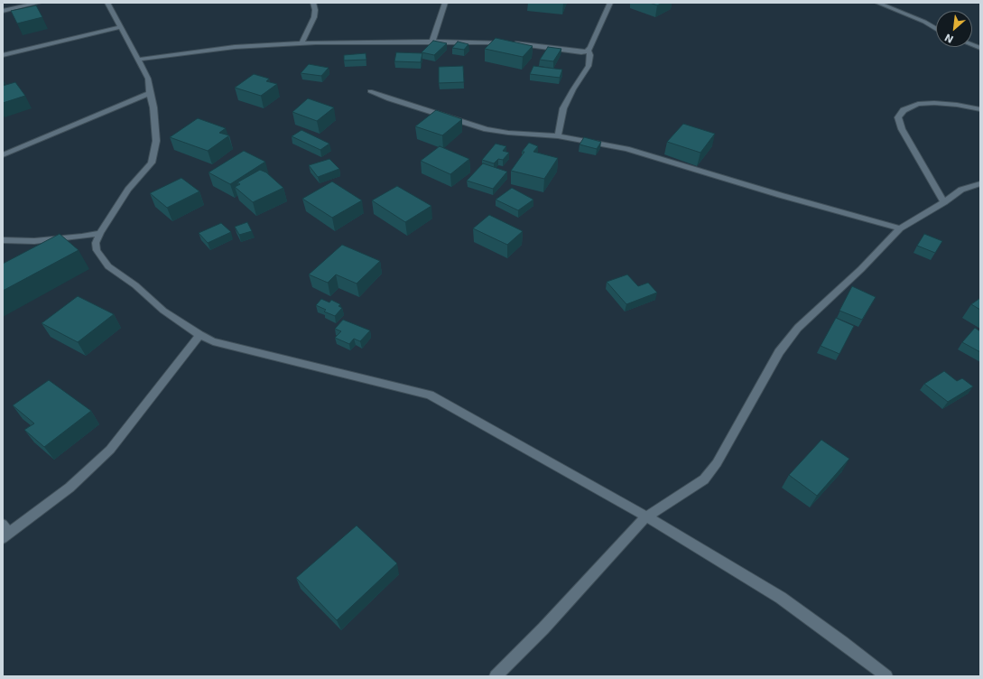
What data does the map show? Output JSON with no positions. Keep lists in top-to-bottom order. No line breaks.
{"north":"bottom left"}
